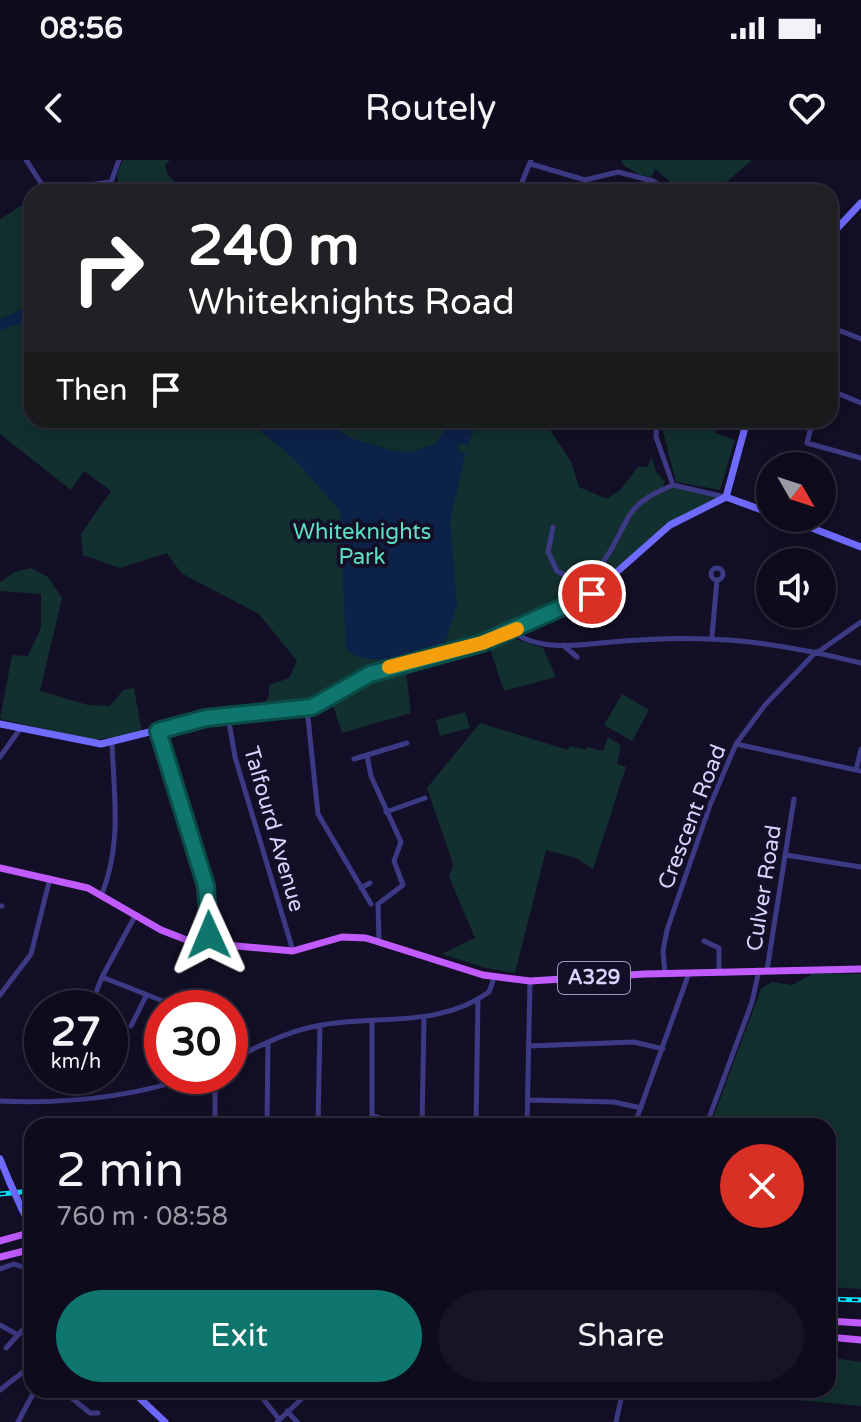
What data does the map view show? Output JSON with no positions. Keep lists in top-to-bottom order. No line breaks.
{"streets":{"main road":["A329"],"street":["Crescent Road","Talfourd Avenue","Culver Road"]},"crossings":[["Crescent Road","A329"],["Talfourd Avenue","A329"],["Culver Road","A329"]],"parks":["Whiteknights Park"],"north":"bottom right","page":{"status":"08:56","header":"Routely","turn":["240 m","Whiteknights Road"],"then":"Then","speed":"27 km/h","limit":"30","heading":["2 min","760 m · 08:58"],"buttons":["Exit","Share"]}}
